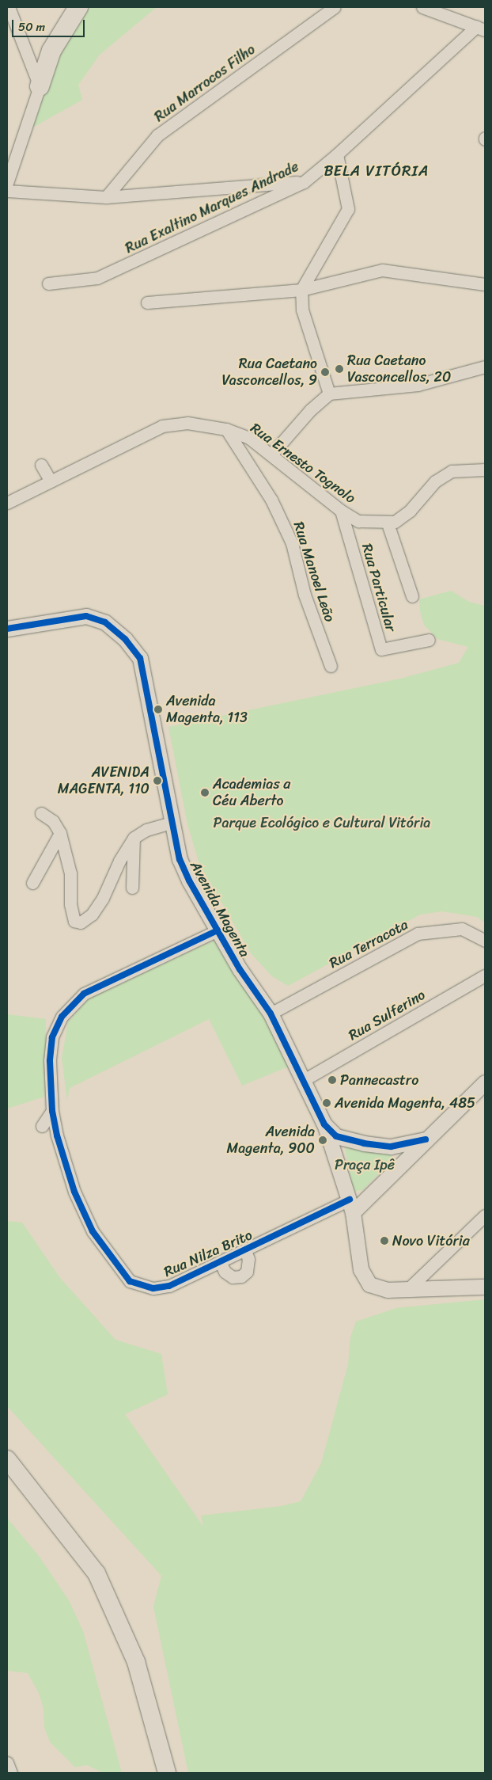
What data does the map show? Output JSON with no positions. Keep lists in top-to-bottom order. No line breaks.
{"streets":{"street":["Rua Marrocos Filho","Rua Exaltino Marques Andrade","Rua Ernesto Tognolo","Rua Manoel Leão","Rua Particular","Avenida Magenta","Rua Terracota","Rua Sulferino","Rua Nilza Brito"]},"crossings":[["Rua Ernesto Tognolo","Rua Manoel Leão"],["Rua Ernesto Tognolo","Rua Particular"],["Avenida Magenta","Rua Terracota"],["Avenida Magenta","Rua Sulferino"],["Avenida Magenta","Rua Nilza Brito"]],"districts":["BELA VITÓRIA"],"parks":["Parque Ecológico e Cultural Vitória","Praça Ipê"],"places":["Rua Caetano Vasconcellos, 20","Rua Caetano Vasconcellos, 9","Avenida Magenta, 113","AVENIDA MAGENTA, 110","Academias a Céu Aberto","Pannecastro","Avenida Magenta, 485","Avenida Magenta, 900","Novo Vitória"],"scale_bar":"50 m"}
